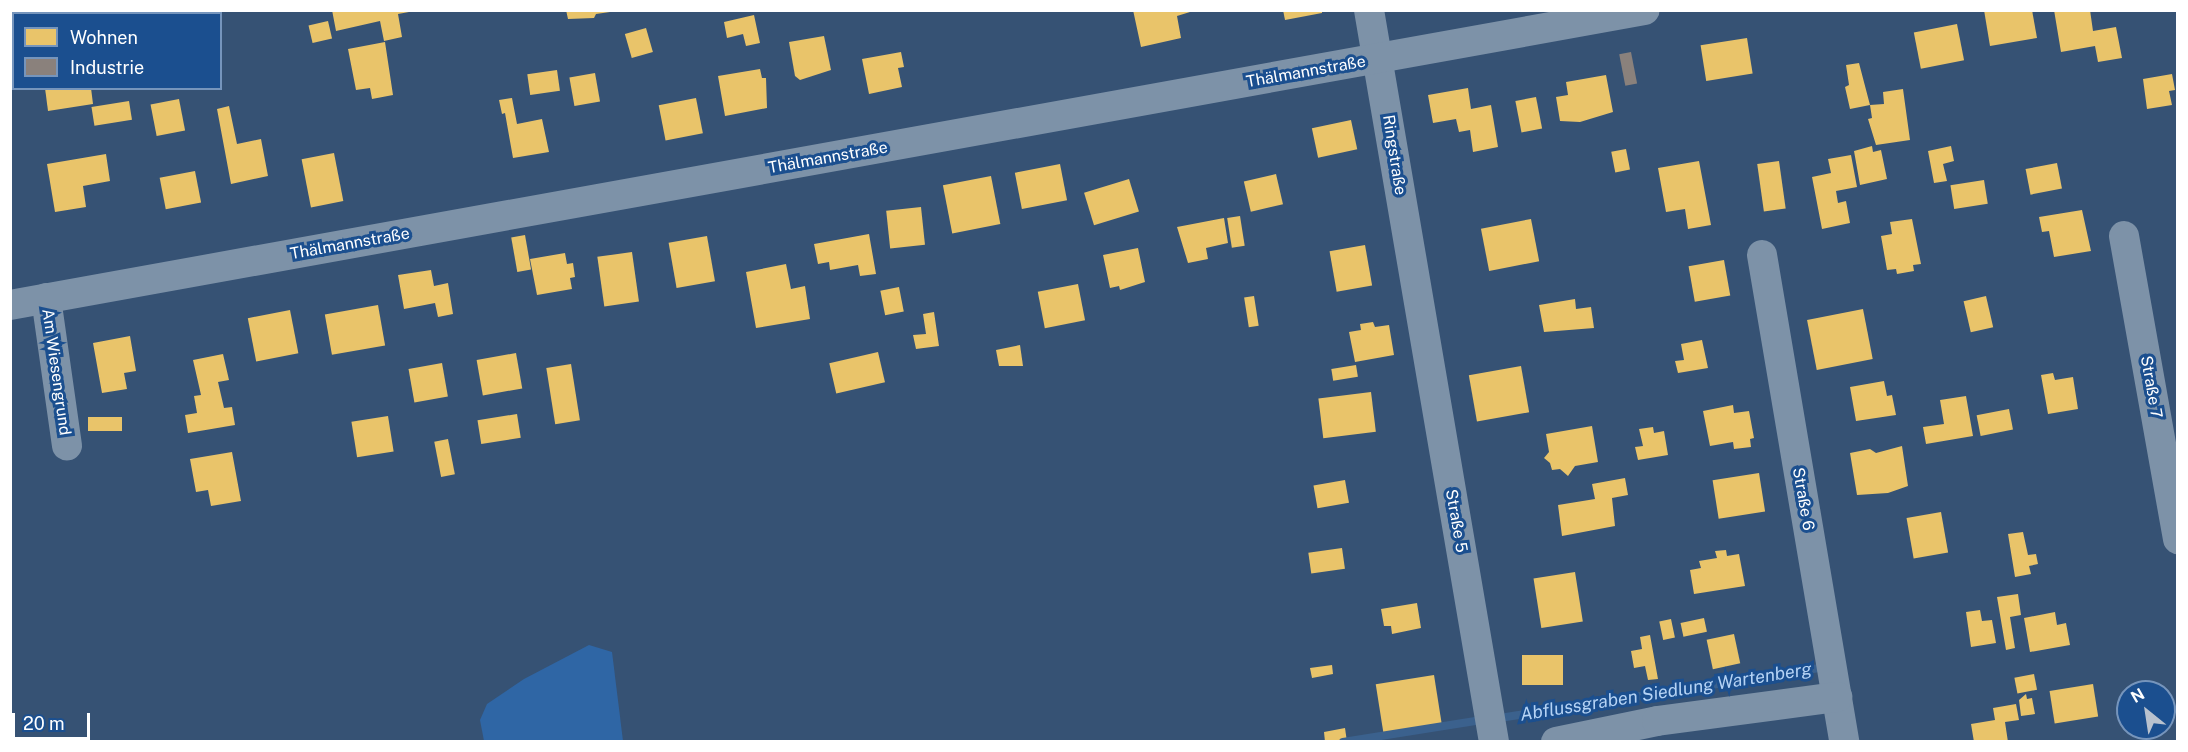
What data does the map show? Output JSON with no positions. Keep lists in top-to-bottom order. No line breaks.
{"streets":{"street":["Thälmannstraße","Ringstraße","Am Wiesengrund","Straße 7","Straße 6","Straße 5"]},"crossings":[["Thälmannstraße","Ringstraße"],["Thälmannstraße","Am Wiesengrund"],["Ringstraße","Straße 5"]],"water":["Abflussgraben Siedlung Wartenberg"],"legend":["Wohnen","Industrie"],"scale_bar":"20 m","north":"top left"}
